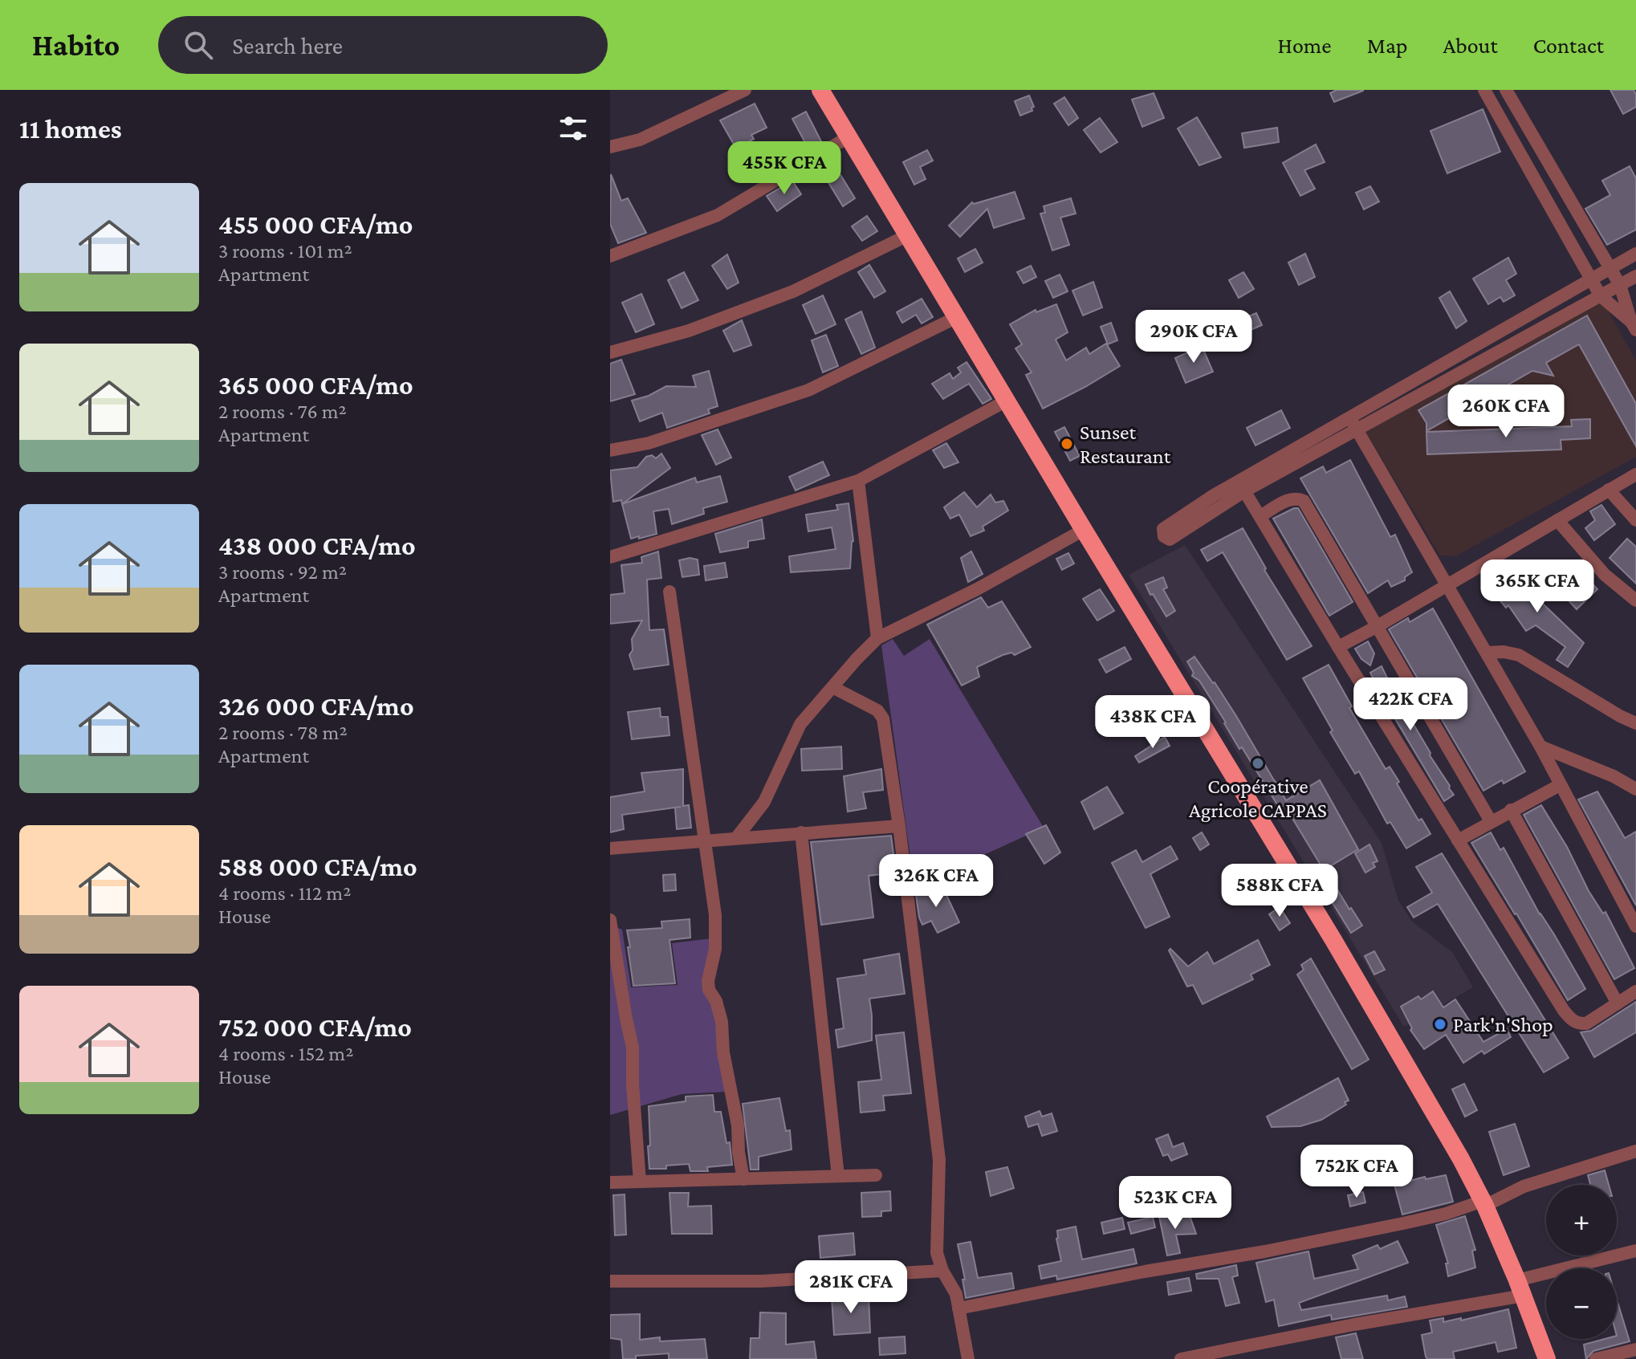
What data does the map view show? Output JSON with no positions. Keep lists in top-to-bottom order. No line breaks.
{"places":["Sunset Restaurant","Coopérative Agricole CAPPAS","Park'n'Shop"],"page":{"header":"Habito","search":"Search here","nav":["Home","Map","About","Contact"],"heading":"11 homes","price":["455K CFA","290K CFA","260K CFA","365K CFA","422K CFA","438K CFA","326K CFA","588K CFA","752K CFA","523K CFA","281K CFA"],"list":[{"name":"455 000 CFA/mo","note":"3 rooms · 101 m² · Apartment"},{"name":"365 000 CFA/mo","note":"2 rooms · 76 m² · Apartment"},{"name":"438 000 CFA/mo","note":"3 rooms · 92 m² · Apartment"},{"name":"326 000 CFA/mo","note":"2 rooms · 78 m² · Apartment"},{"name":"588 000 CFA/mo","note":"4 rooms · 112 m² · House"},{"name":"752 000 CFA/mo","note":"4 rooms · 152 m² · House"}],"map_buttons":["+","−"]}}
